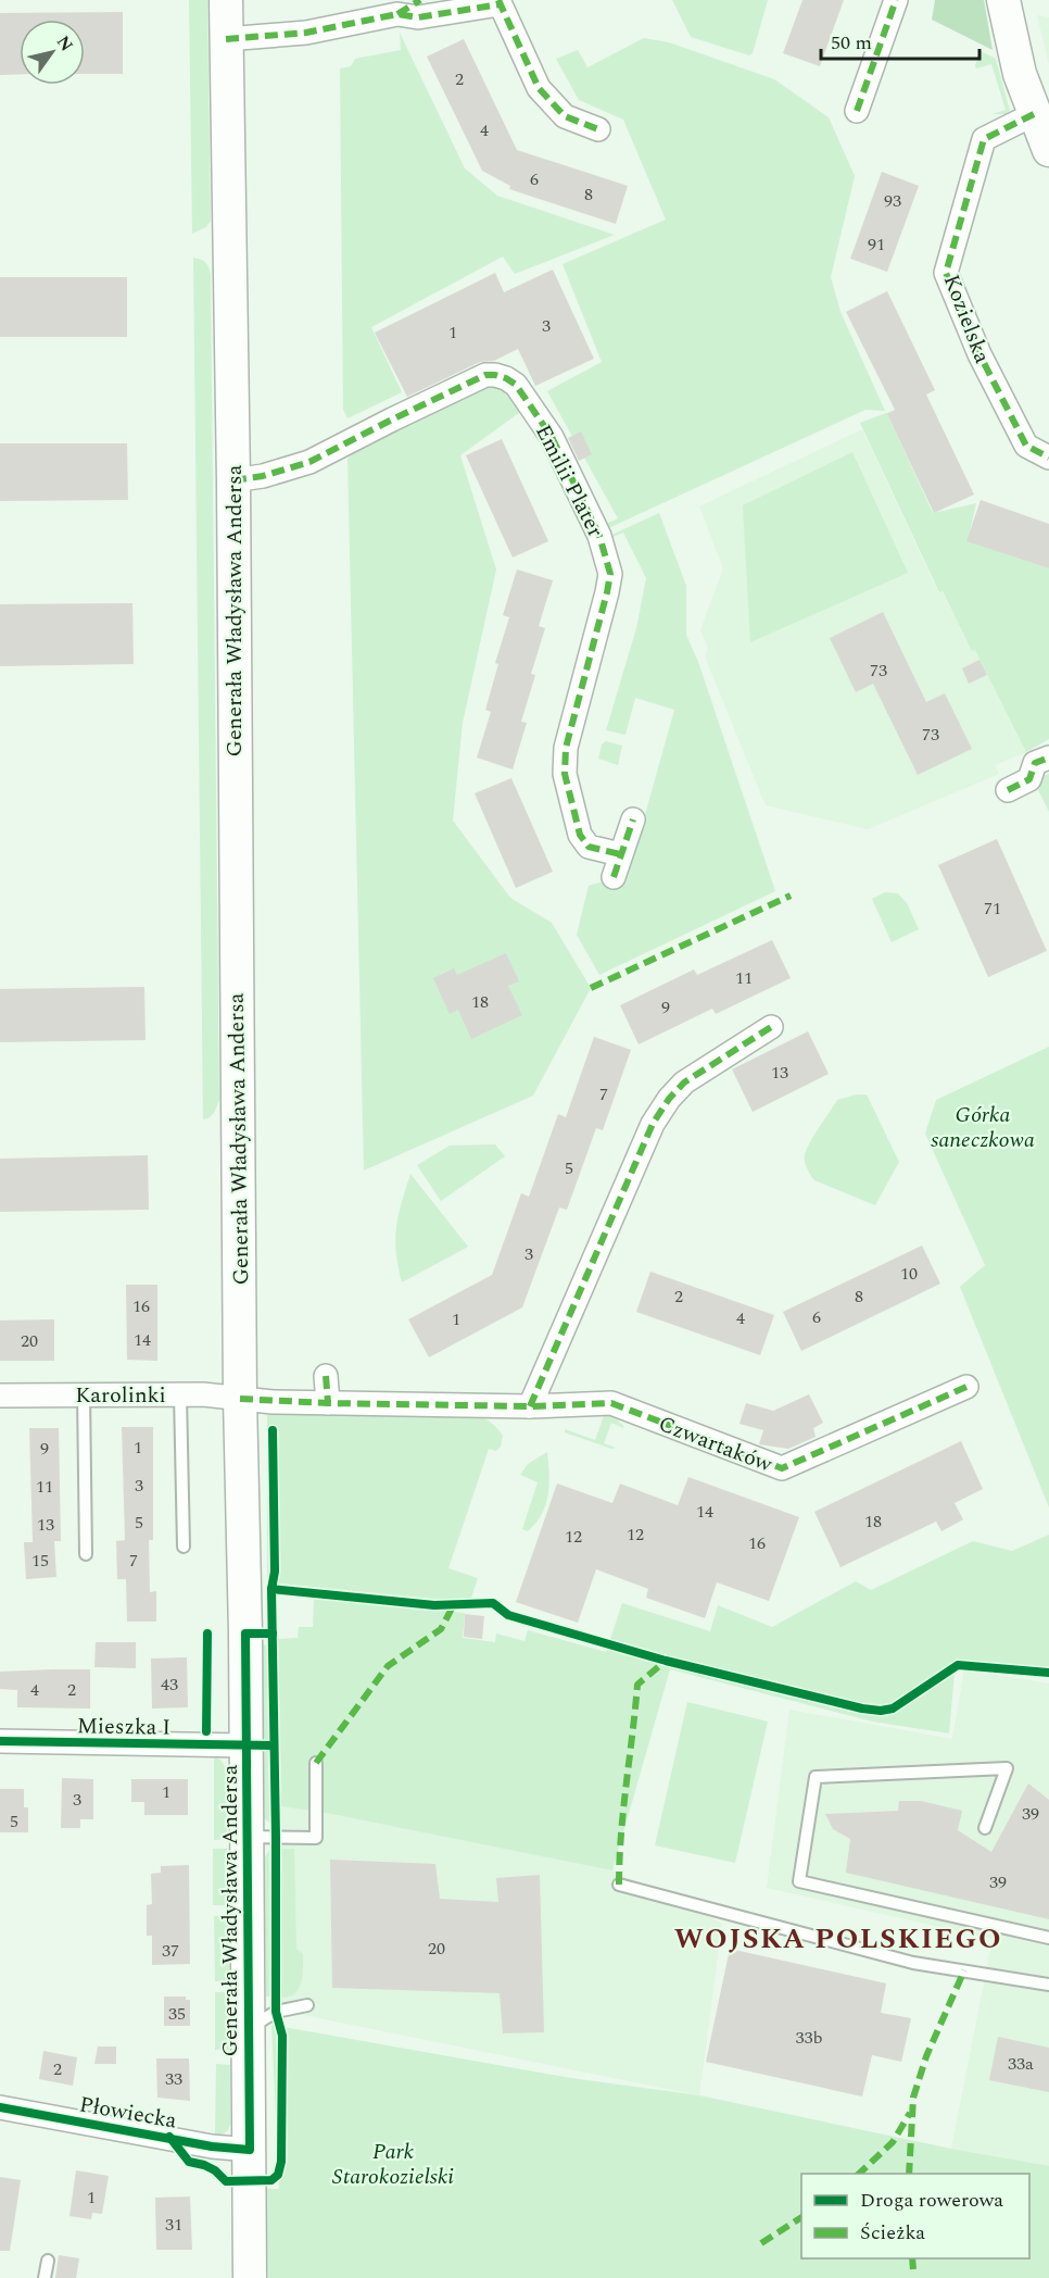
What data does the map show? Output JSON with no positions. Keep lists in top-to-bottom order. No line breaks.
{"streets":{"street":["Kozielska","Emilii Plater","Generała Władysława Andersa","Karolinki","Czwartaków","Mieszka I","Płowiecka"]},"crossings":[["Emilii Plater","Generała Władysława Andersa"],["Generała Władysława Andersa","Karolinki"],["Generała Władysława Andersa","Czwartaków"],["Generała Władysława Andersa","Mieszka I"],["Generała Władysława Andersa","Płowiecka"],["Karolinki","Czwartaków"]],"districts":["WOJSKA POLSKIEGO"],"parks":["Górka saneczkowa","Park Starokozielski"],"house_numbers":["2","4","6","8","93","91","3","1","73","73","71","11","18","9","13","7","5","3","10","2","8","16","6","4","1","14","20","1","9","3","11","14","18","5","13","12","12","16","15","7","43","4","2","1","3","39","5","39","20","37","35","33b","33a","2","33","1","31"],"legend":["Droga rowerowa","Ścieżka"],"scale_bar":"50 m","north":"top right"}
